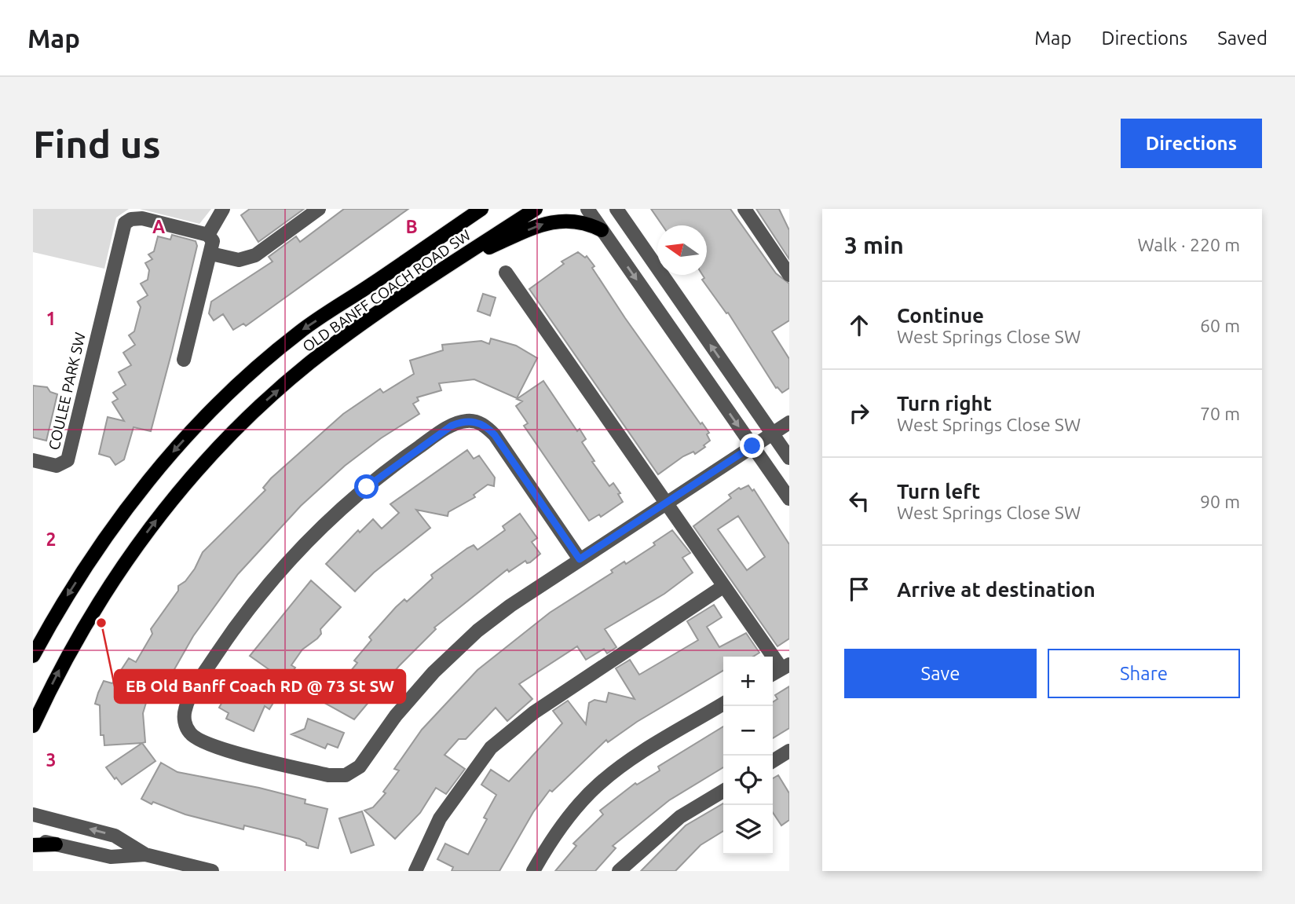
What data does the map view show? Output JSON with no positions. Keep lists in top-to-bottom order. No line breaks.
{"streets":{"main road":["OLD BANFF COACH ROAD SW"],"street":["COULEE PARK SW"]},"places":["EB Old Banff Coach RD @ 73 St SW"],"north":"left","page":{"header":"Map","nav":["Map","Directions","Saved"],"buttons":["Directions",["Save","Share"]],"title":"Find us","heading":["3 min","Walk · 220 m"],"list":[["Continue","West Springs Close SW","60 m"],["Turn right","West Springs Close SW","70 m"],["Turn left","West Springs Close SW","90 m"],"Arrive at destination"],"map_buttons":["+","−"]},"grid":{"columns":["A","B"],"rows":["1","2","3"]}}
